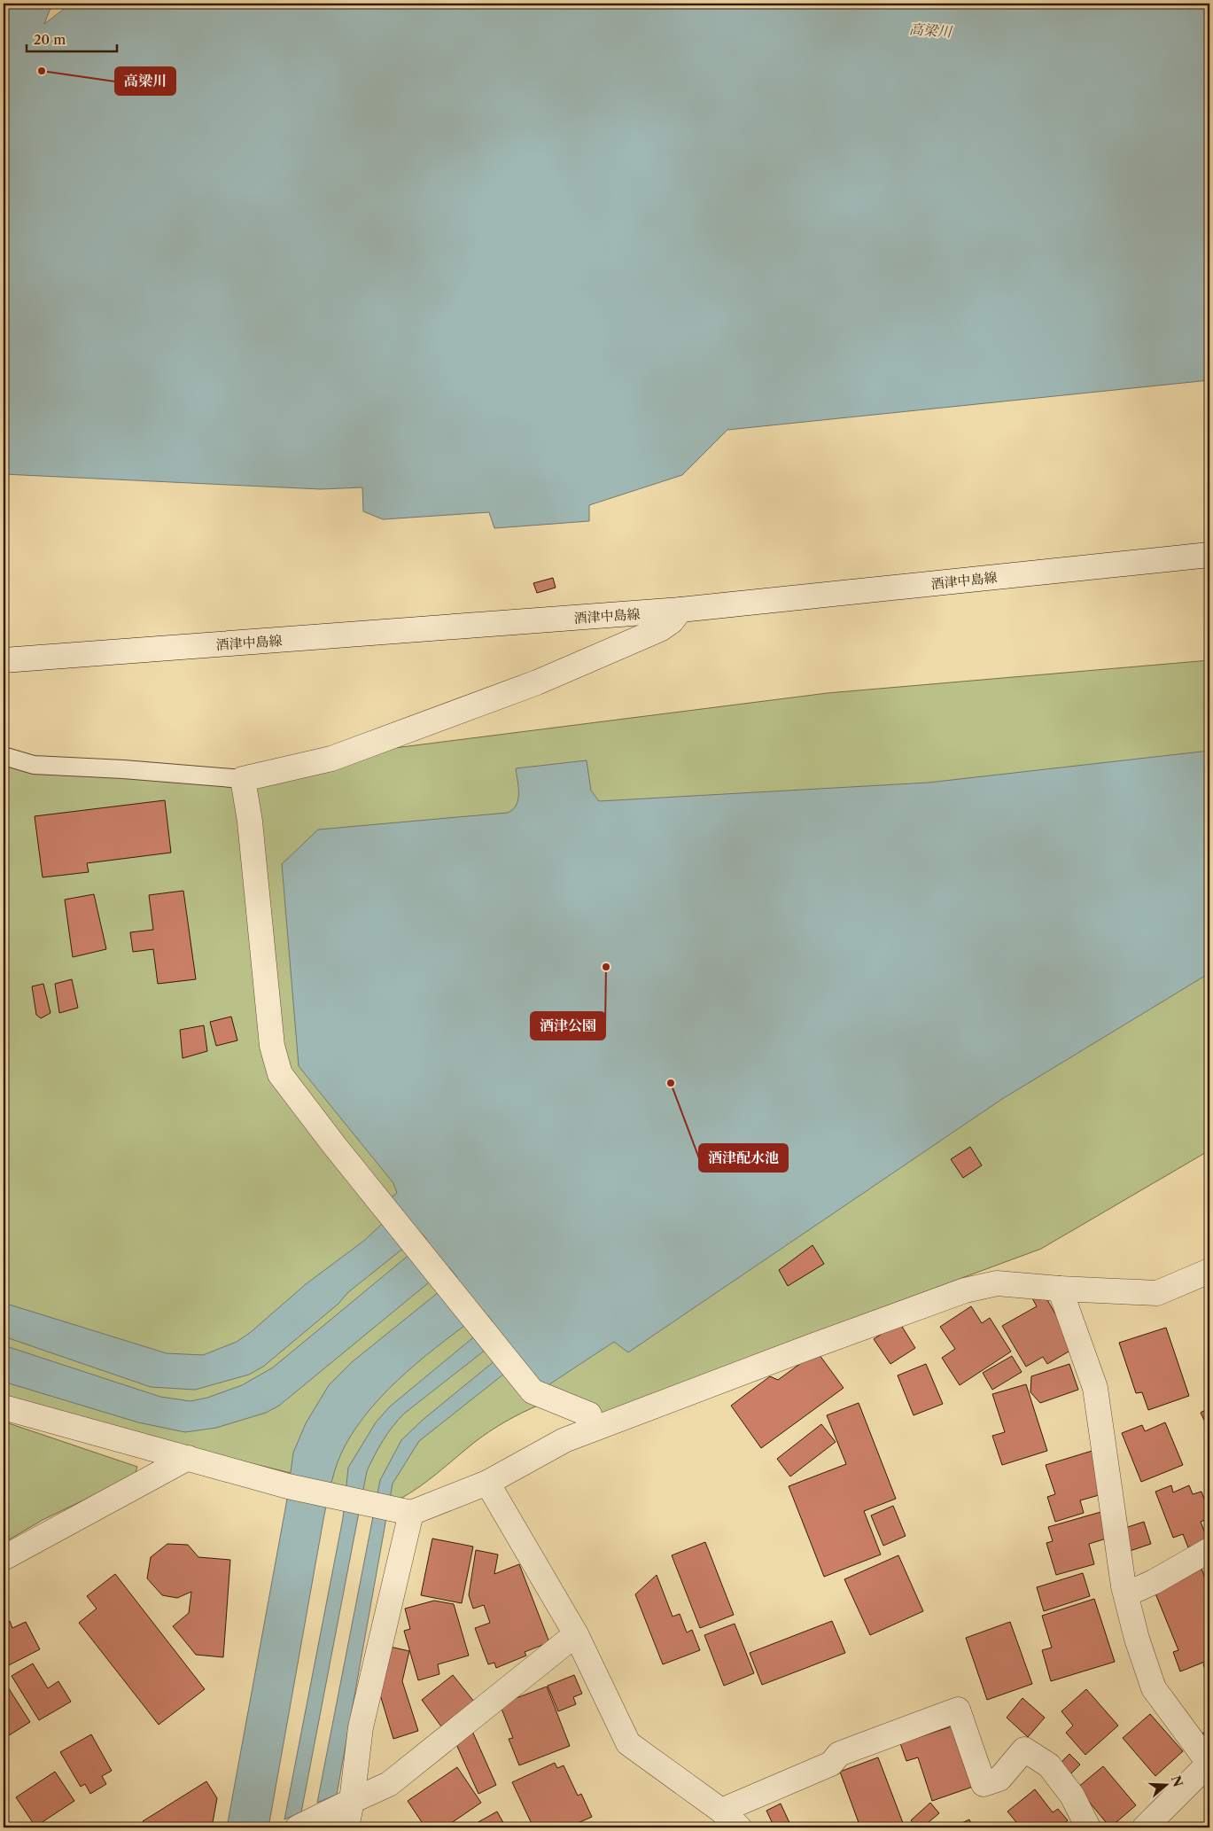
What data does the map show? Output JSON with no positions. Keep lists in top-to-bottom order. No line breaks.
{"streets":{"street":["酒津中島線"]},"water":["高梁川"],"places":["高梁川","酒津公園","酒津配水池"],"scale_bar":"20 m","north":"right"}
